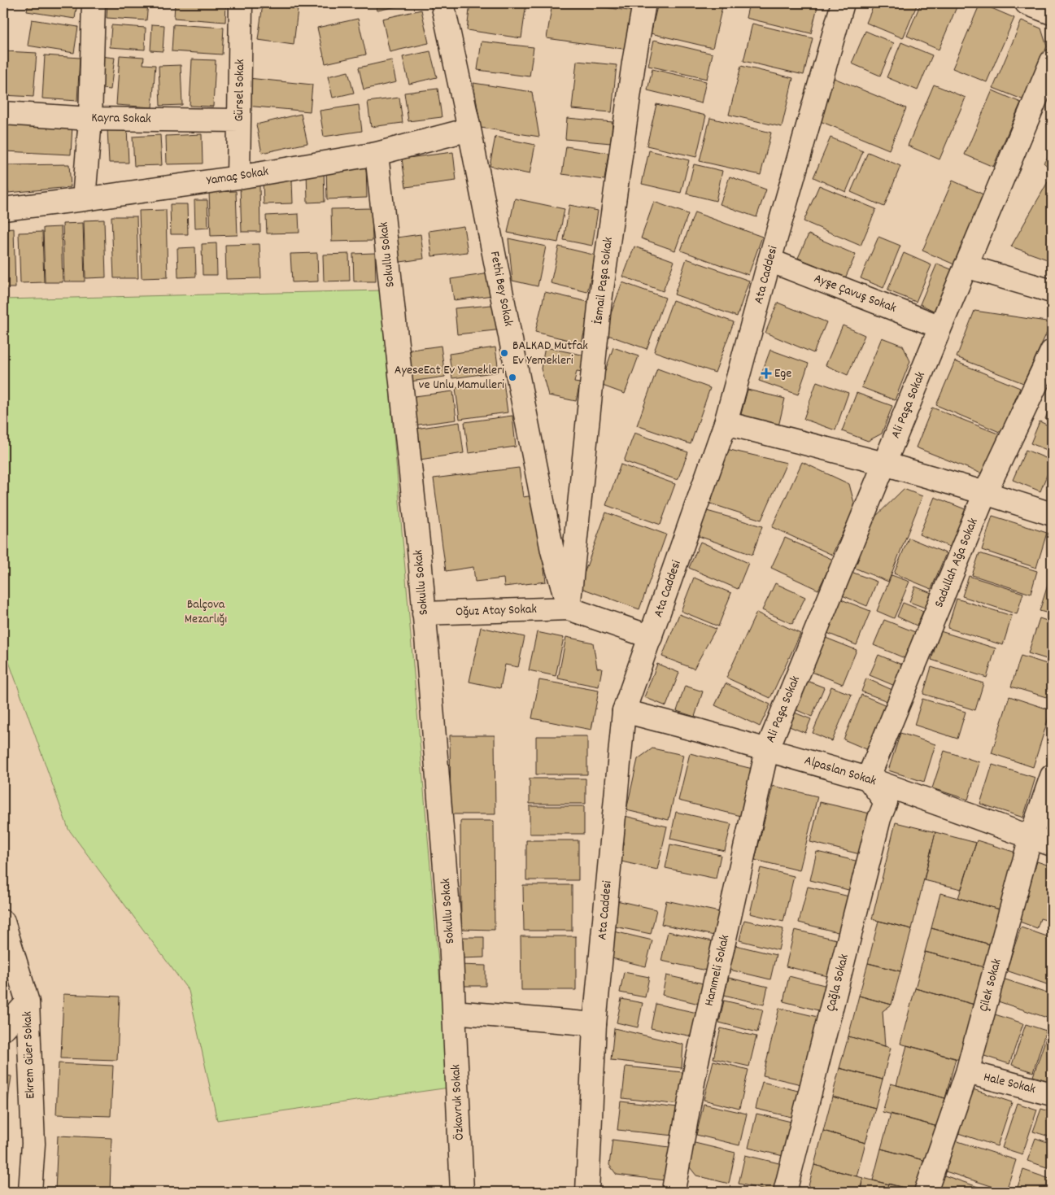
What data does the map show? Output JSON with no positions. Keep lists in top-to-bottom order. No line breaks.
{"streets":{"street":["Gürsel Sokak","Kayra Sokak","Yamaç Sokak","Sokullu Sokak","Ata Caddesi","İsmail Paşa Sokak","Fethi Bey Sokak","Ayşe Çavuş Sokak","Ali Paşa Sokak","Sadullah Ağa Sokak","Oğuz Atay Sokak","Alpaslan Sokak","Hanımeli Sokak","Çağla Sokak","Çilek Sokak","Ekrem Güer Sokak","Hale Sokak","Özkavruk Sokak"]},"crossings":[["Gürsel Sokak","Kayra Sokak"],["Gürsel Sokak","Yamaç Sokak"],["Yamaç Sokak","Sokullu Sokak"],["Yamaç Sokak","Fethi Bey Sokak"],["Sokullu Sokak","Oğuz Atay Sokak"],["Sokullu Sokak","Özkavruk Sokak"],["Ata Caddesi","Ayşe Çavuş Sokak"],["Ata Caddesi","Alpaslan Sokak"],["İsmail Paşa Sokak","Fethi Bey Sokak"],["İsmail Paşa Sokak","Oğuz Atay Sokak"],["Fethi Bey Sokak","Oğuz Atay Sokak"],["Ayşe Çavuş Sokak","Ali Paşa Sokak"],["Ali Paşa Sokak","Alpaslan Sokak"],["Ali Paşa Sokak","Hanımeli Sokak"],["Sadullah Ağa Sokak","Alpaslan Sokak"],["Sadullah Ağa Sokak","Çağla Sokak"],["Alpaslan Sokak","Hanımeli Sokak"],["Alpaslan Sokak","Çağla Sokak"],["Alpaslan Sokak","Çilek Sokak"],["Çilek Sokak","Hale Sokak"]],"parks":["Balçova Mezarlığı"],"places":{"other":["BALKAD Mutfak Ev Yemekleri","AyeseEat Ev Yemekleri ve Unlu Mamulleri"],"health":["Ege"]}}
